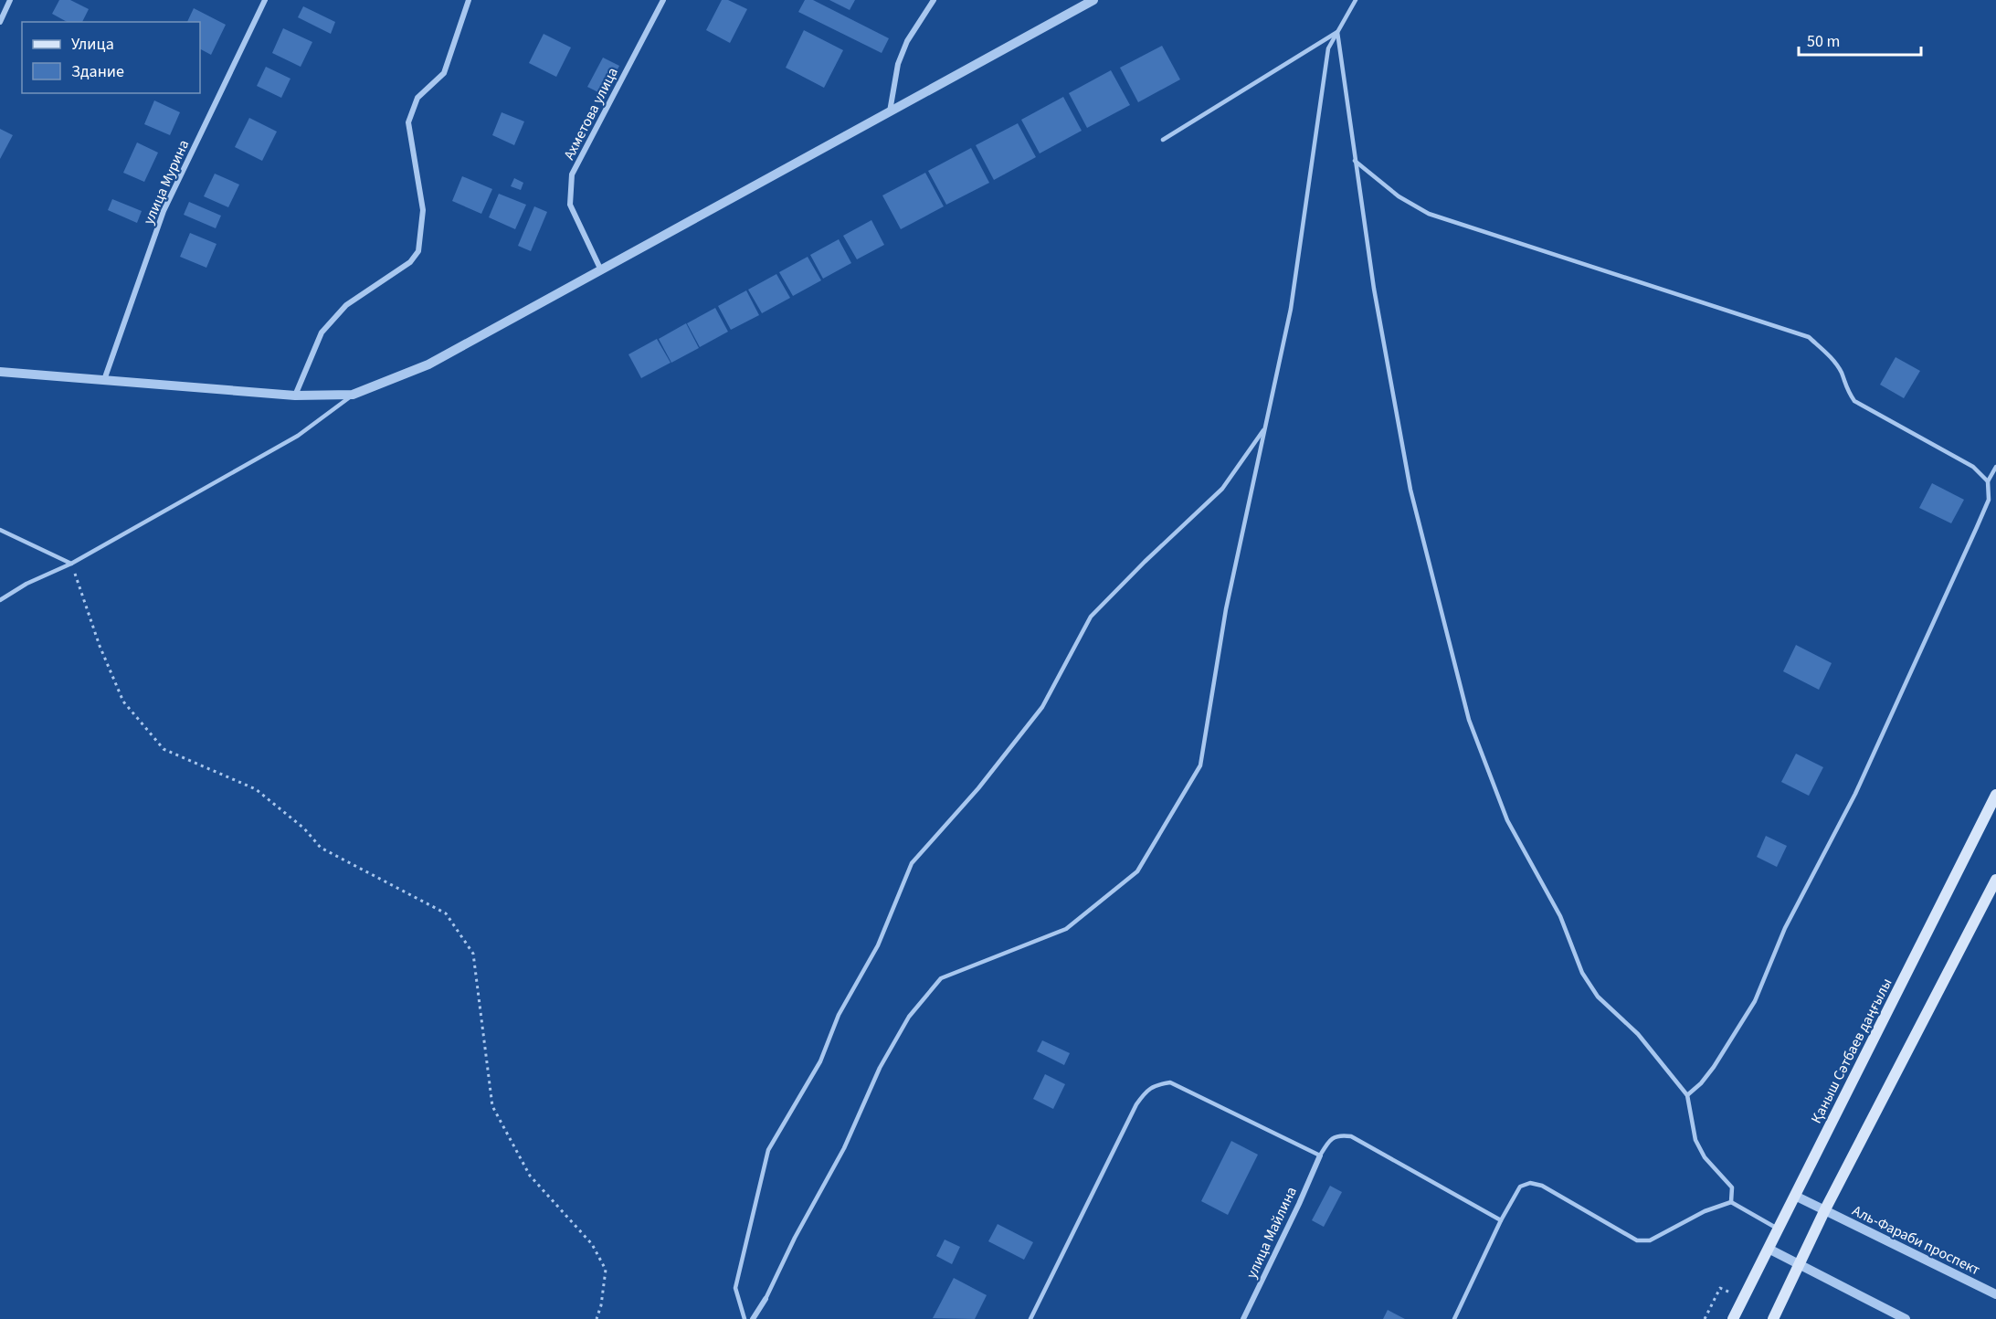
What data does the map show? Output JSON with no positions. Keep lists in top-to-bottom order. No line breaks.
{"streets":{"main road":["Қаныш Сәтбаев даңғылы"],"street":["Ахметова улица","улица Мурина","улица Майлина","Аль-Фараби проспект"]},"crossings":[["Қаныш Сәтбаев даңғылы","Аль-Фараби проспект"]],"legend":["Улица","Здание"],"scale_bar":"50 m"}
